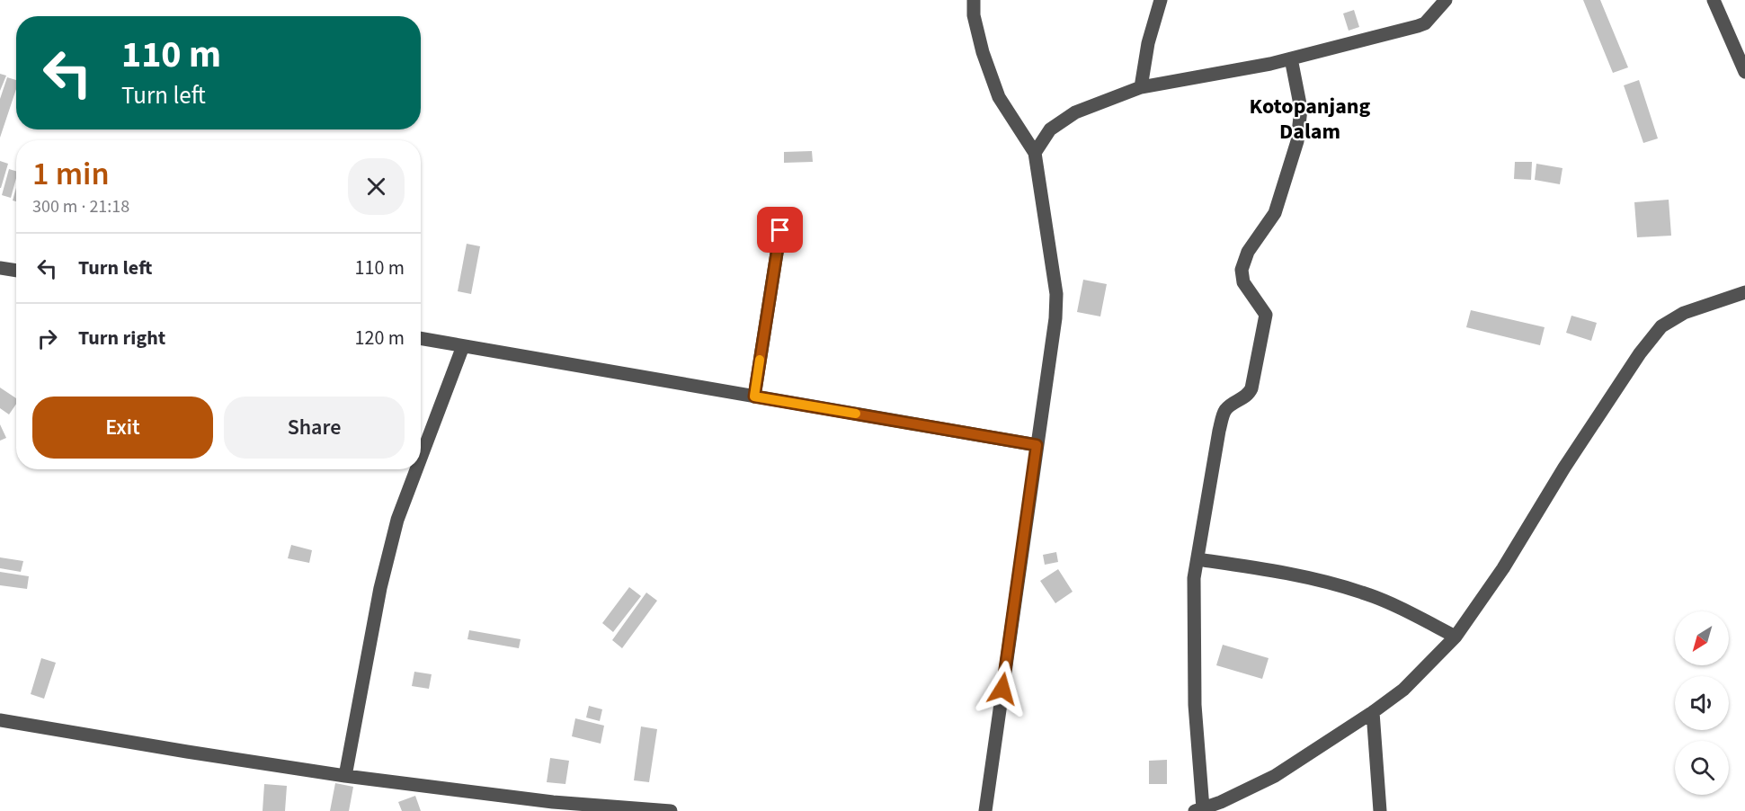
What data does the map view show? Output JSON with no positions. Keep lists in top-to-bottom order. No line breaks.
{"districts":["Kotopanjang Dalam"],"north":"bottom left","page":{"turn":["110 m","Turn left"],"heading":["1 min","300 m · 21:18"],"list":[{"name":"Turn left","value":"110 m"},{"name":"Turn right","value":"120 m"}],"buttons":["Exit","Share"]}}
